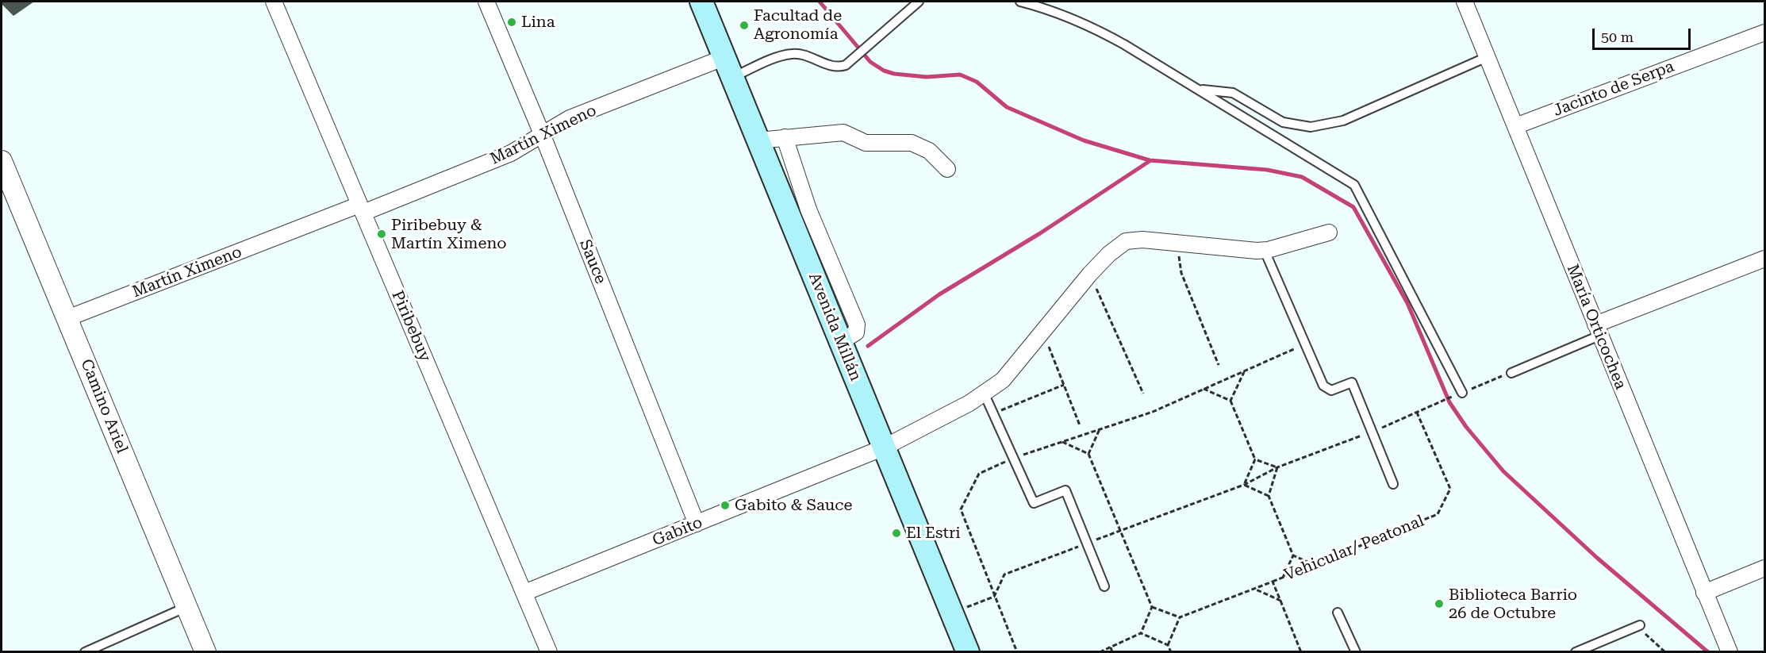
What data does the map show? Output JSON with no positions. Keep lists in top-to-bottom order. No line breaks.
{"streets":{"main road":["Avenida Millán"],"street":["Jacinto de Serpa","Martín Ximeno","Sauce","Piribebuy","María Orticochea","Camino Ariel","Gabito"],"path":["Vehicular/ Peatonal"]},"crossings":[["Jacinto de Serpa","María Orticochea"],["Martín Ximeno","Sauce"],["Martín Ximeno","Piribebuy"],["Martín Ximeno","Avenida Millán"],["Martín Ximeno","Camino Ariel"],["Sauce","Gabito"],["Piribebuy","Gabito"],["Avenida Millán","Gabito"]],"places":["Lina","Facultad de Agronomía","Piribebuy & Martín Ximeno","Gabito & Sauce","El Estri","Biblioteca Barrio 26 de Octubre"],"scale_bar":"50 m"}
